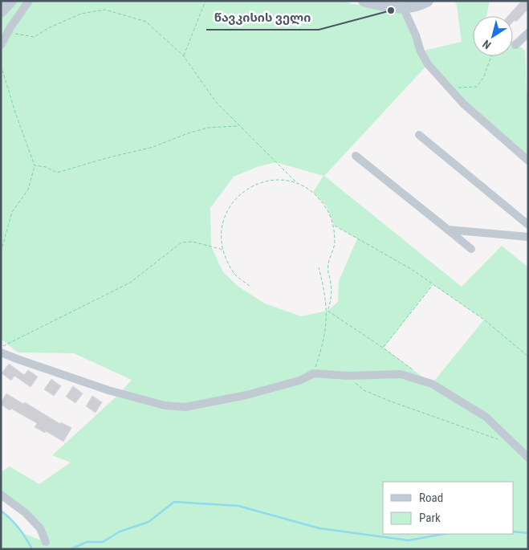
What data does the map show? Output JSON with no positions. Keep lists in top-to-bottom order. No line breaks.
{"places":["წავკისის ველი"],"legend":["Road","Park"],"north":"bottom left"}
